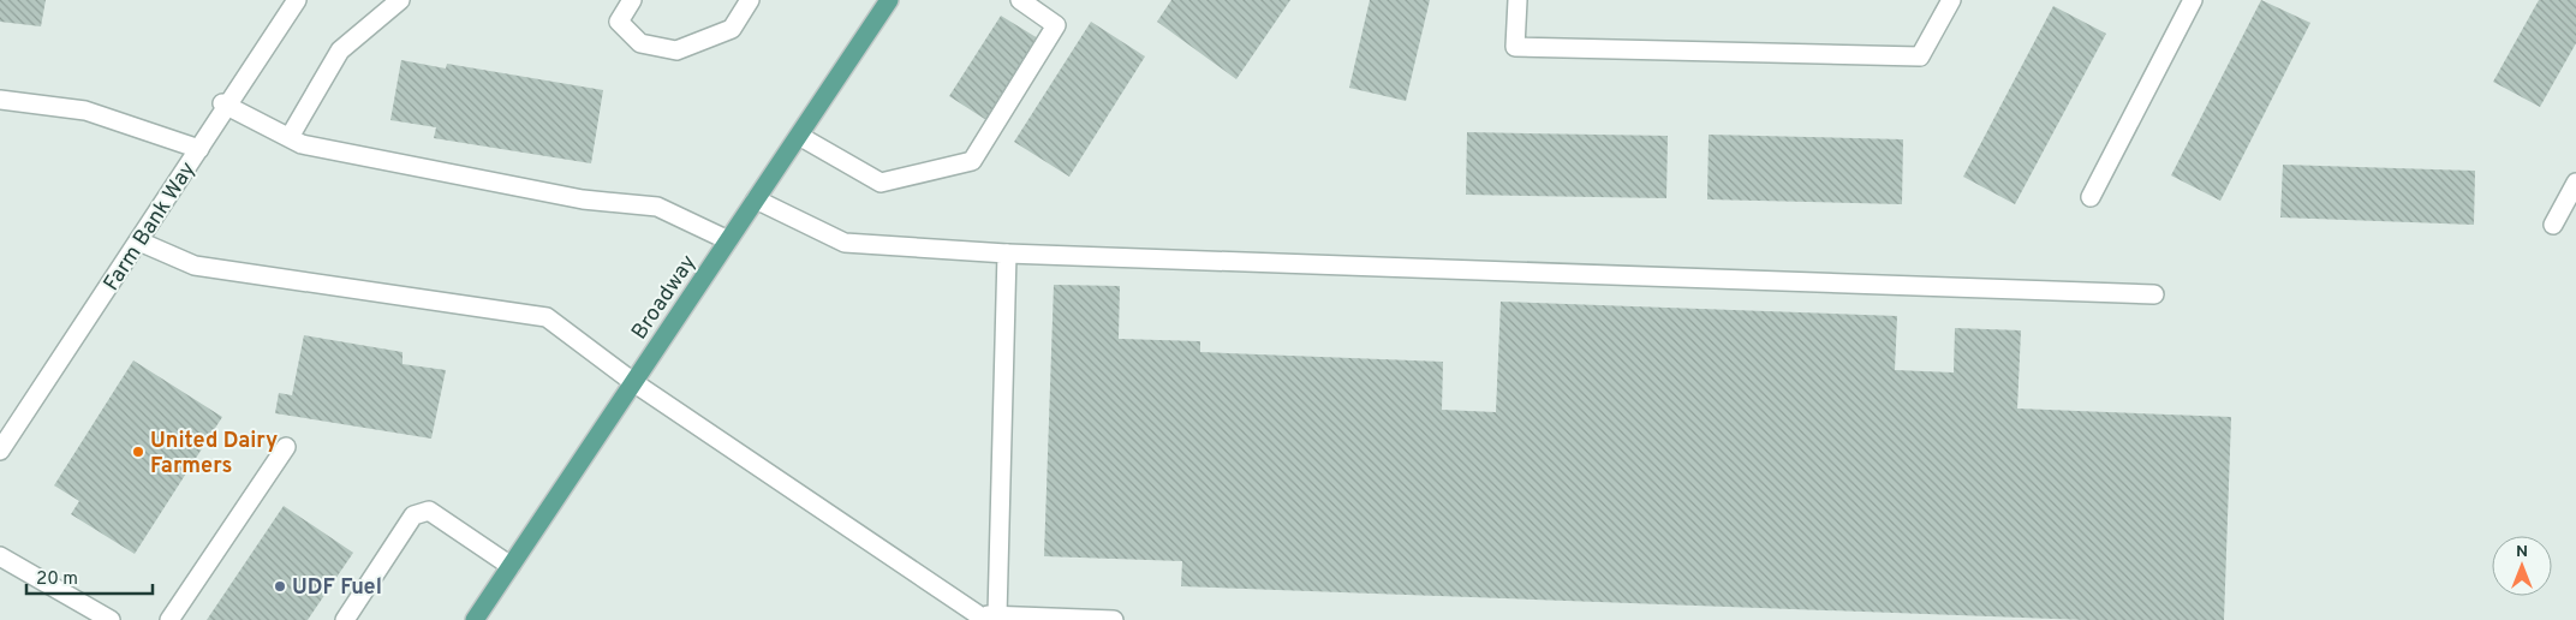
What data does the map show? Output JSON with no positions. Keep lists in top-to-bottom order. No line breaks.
{"streets":{"main road":["Broadway"],"street":["Farm Bank Way"]},"places":["United Dairy Farmers","UDF Fuel"],"scale_bar":"20 m","north":"top"}
